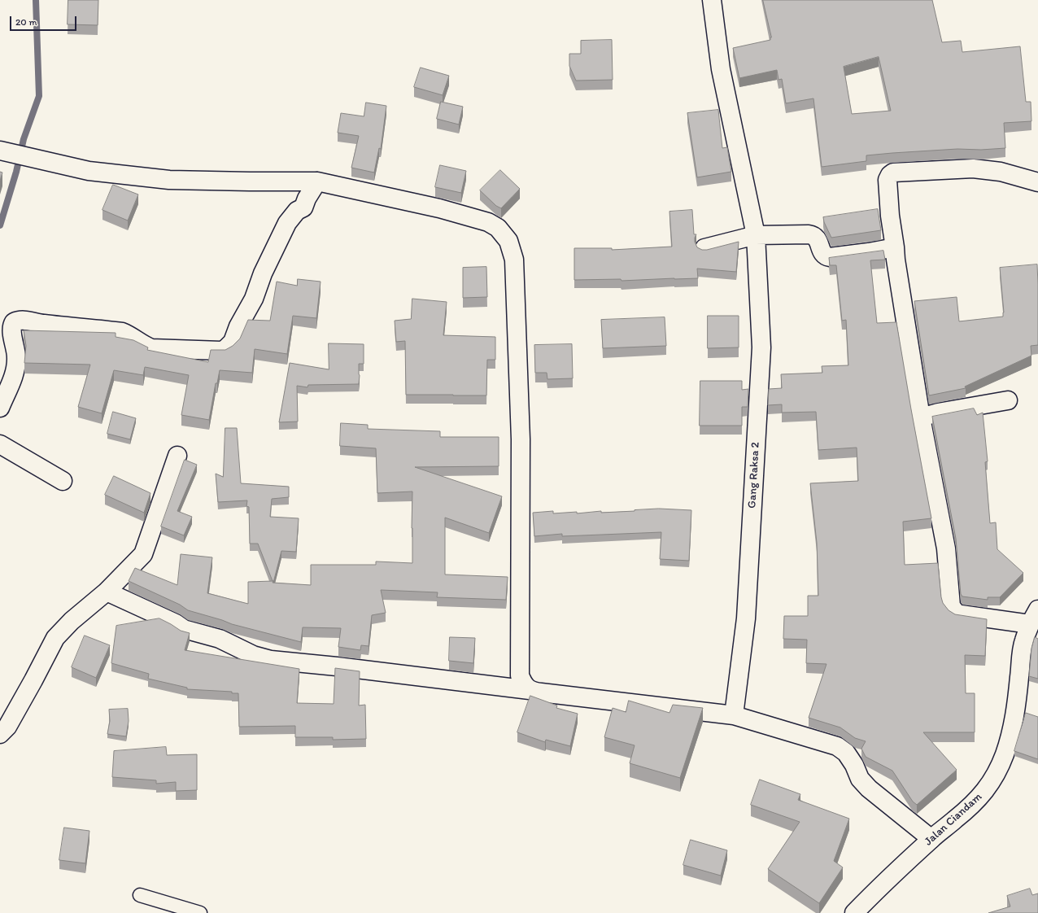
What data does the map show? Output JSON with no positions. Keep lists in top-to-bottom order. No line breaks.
{"streets":{"street":["Gang Raksa 2","Jalan Ciandam"]},"scale_bar":"20 m"}
